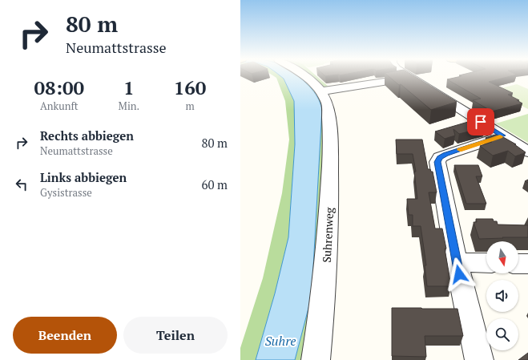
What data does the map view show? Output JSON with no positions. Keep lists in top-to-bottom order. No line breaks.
{"streets":{"street":["Suhrenweg"]},"water":["Suhre"],"north":"bottom","page":{"turn":["80 m","Neumattstrasse"],"eta":["08:00","Ankunft","1","Min.","160","m"],"list":[{"name":"Rechts abbiegen","note":"Neumattstrasse","value":"80 m"},{"name":"Links abbiegen","note":"Gysistrasse","value":"60 m"}],"buttons":["Beenden","Teilen"]}}
